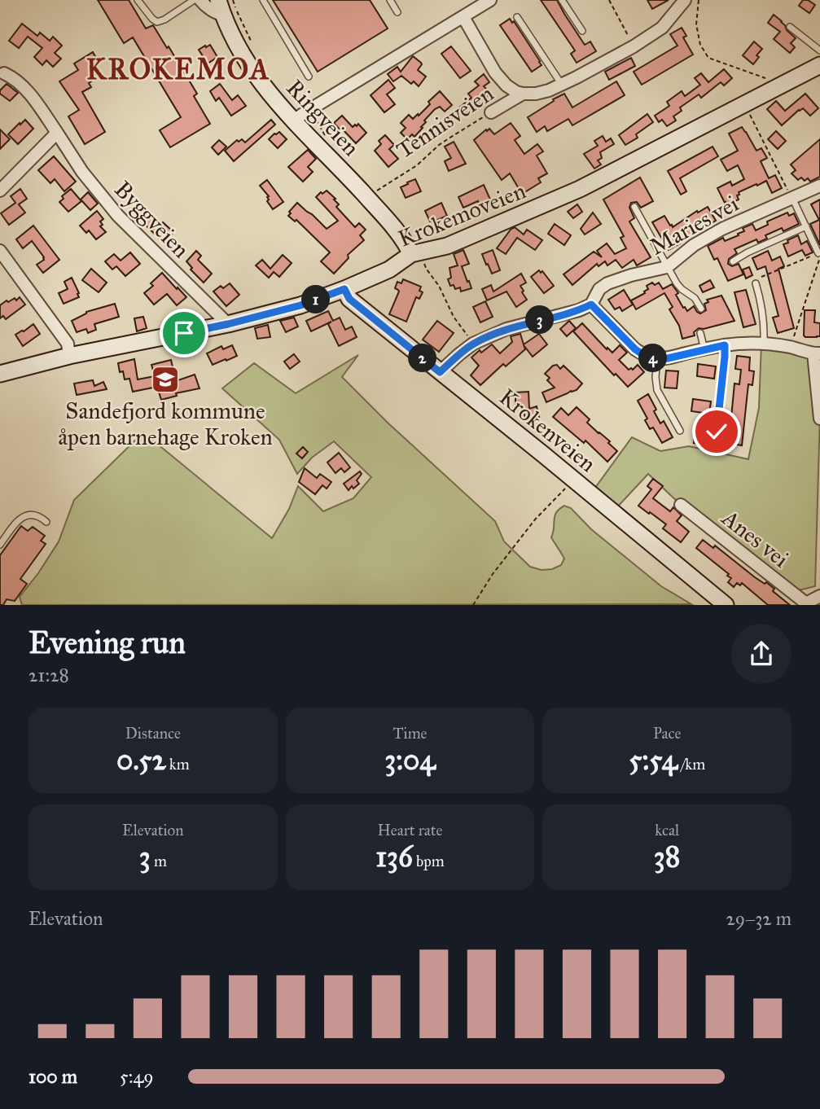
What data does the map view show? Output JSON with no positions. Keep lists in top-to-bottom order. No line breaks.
{"streets":{"main road":["Ringveien","Krokemoveien","Krokenveien"],"street":["Tennisveien","Byggveien","Maries vei","Anes vei"]},"crossings":[["Ringveien","Krokemoveien"],["Krokemoveien","Byggveien"],["Krokemoveien","Krokenveien"]],"districts":["KROKEMOA"],"places":{"school or university":["Sandefjord kommune åpen barnehage Kroken"]},"page":{"pins":["1","3","2","4"],"heading":["Evening run","21:28"],"stats":[["Distance","0.52 km"],["Time","3:04"],["Pace","5:54 /km"],["Elevation","3 m"],["Heart rate","136 bpm"],["kcal","38"]],"chart":["Elevation","29–32 m"],"list":[{"name":"100 m","note":"5:49"}]}}
